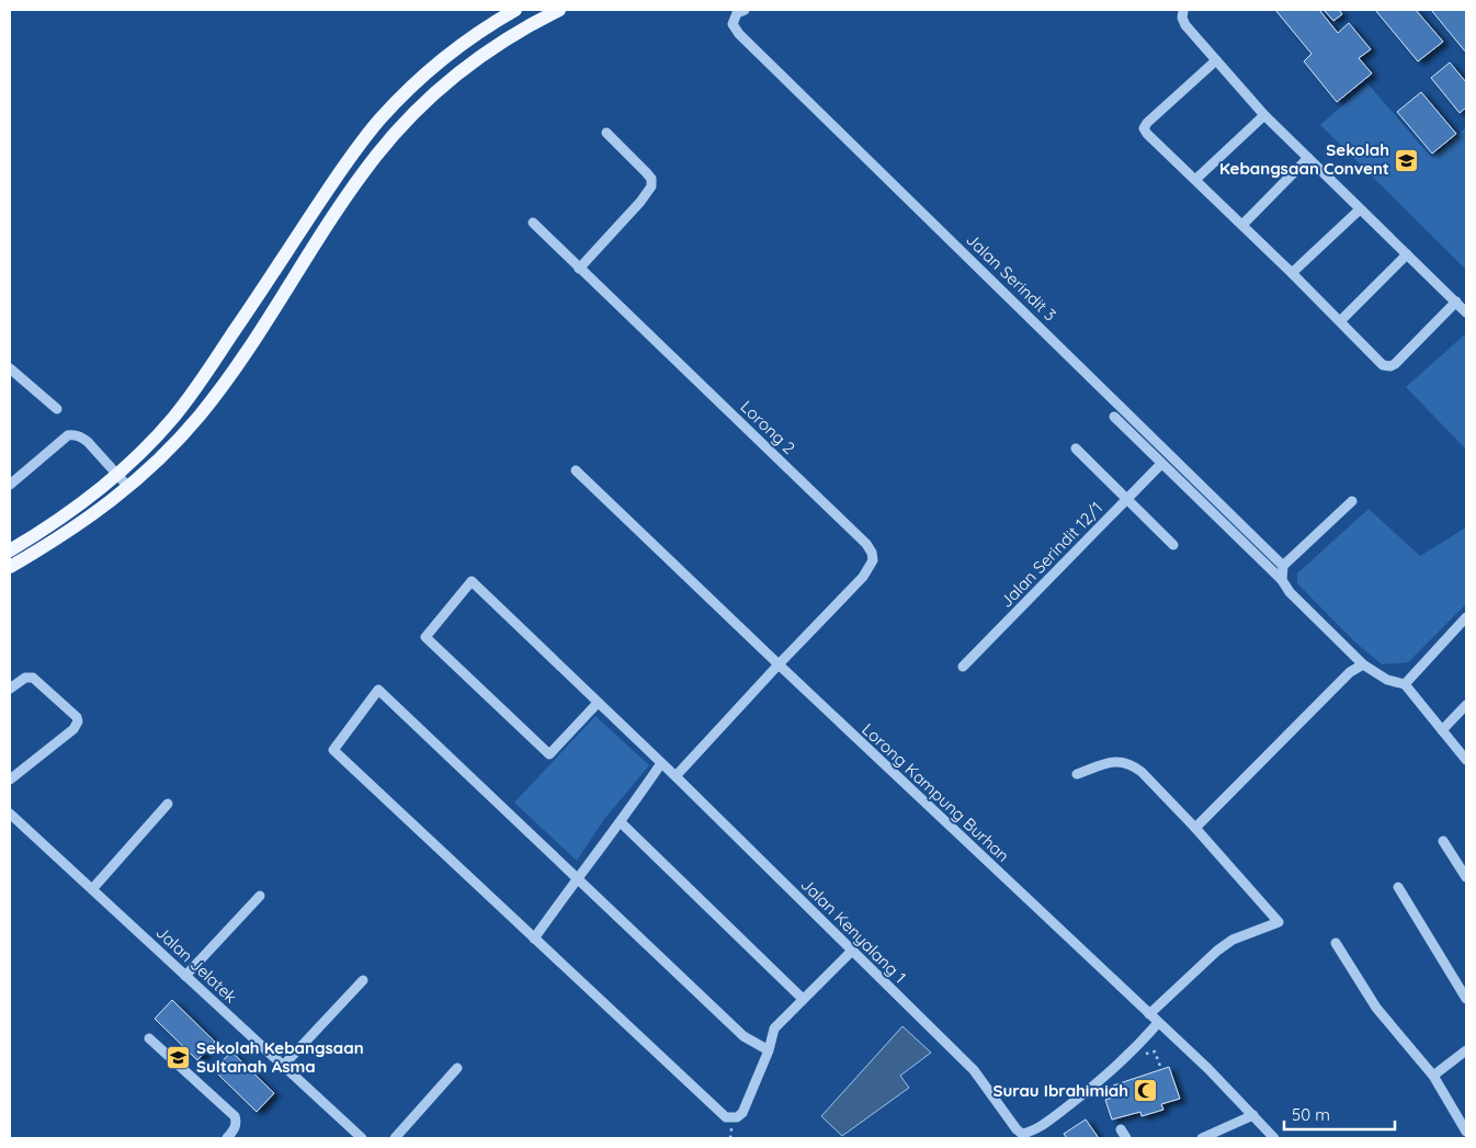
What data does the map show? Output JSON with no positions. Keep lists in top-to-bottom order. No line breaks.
{"streets":{"street":["Jalan Serindit 3","Lorong 2","Jalan Serindit 12/1","Lorong Kampung Burhan","Jalan Kenyalang 1","Jalan Jelatek"]},"crossings":[["Lorong 2","Lorong Kampung Burhan"]],"places":{"school or university":["Sekolah Kebangsaan Convent","Sekolah Kebangsaan Sultanah Asma"],"mosque":["Surau Ibrahimiah"]},"scale_bar":"50 m"}
